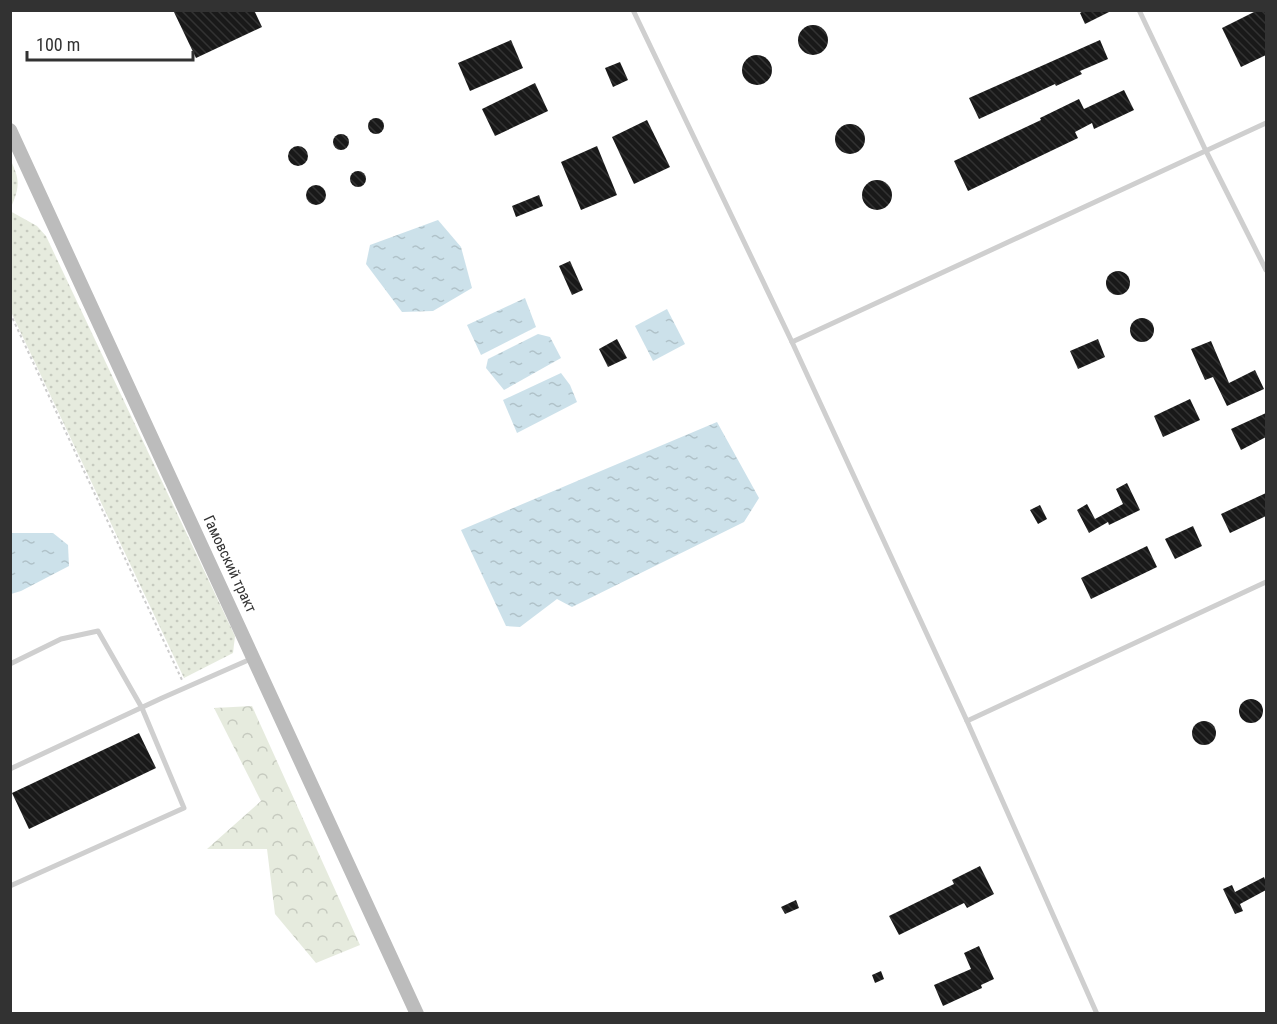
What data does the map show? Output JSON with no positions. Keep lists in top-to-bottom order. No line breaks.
{"streets":{"street":["Гамовский тракт"]},"scale_bar":"100 m"}
